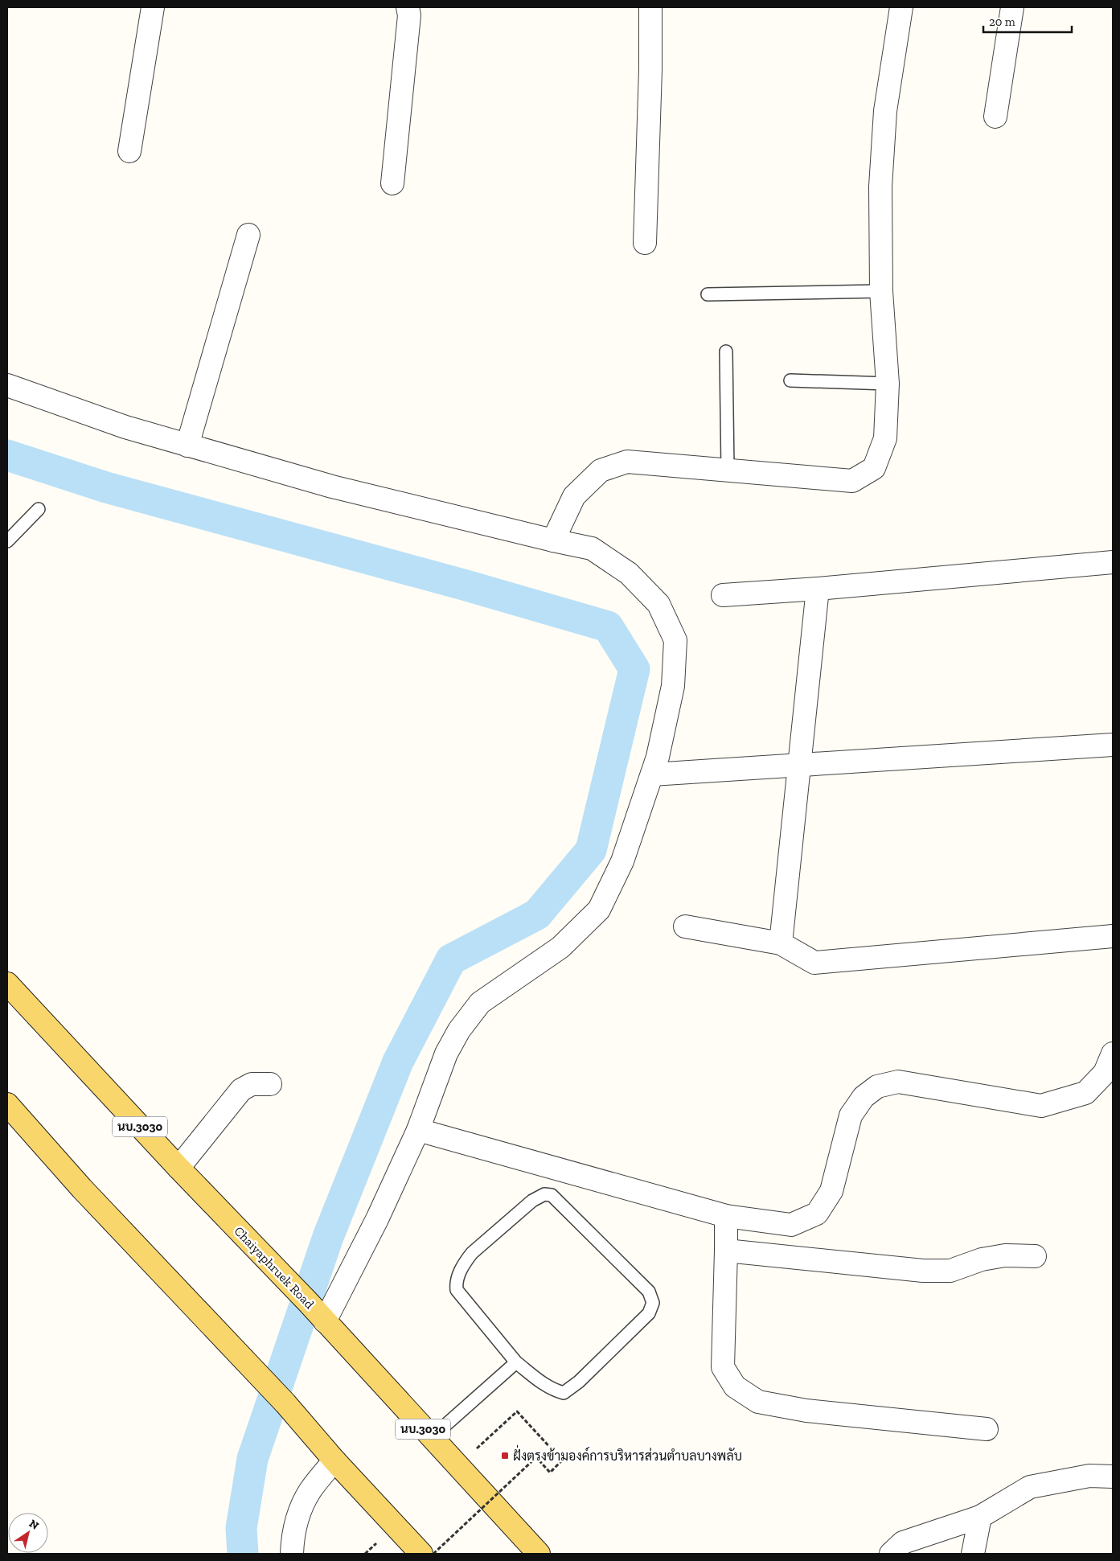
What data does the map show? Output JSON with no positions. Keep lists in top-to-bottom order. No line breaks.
{"streets":{"main road":["นบ.3030","Chaiyaphruek Road"]},"places":{"transit":["ฝั่งตรงข้ามองค์การบริหารส่วนตำบลบางพลับ"]},"scale_bar":"20 m","north":"top right"}
